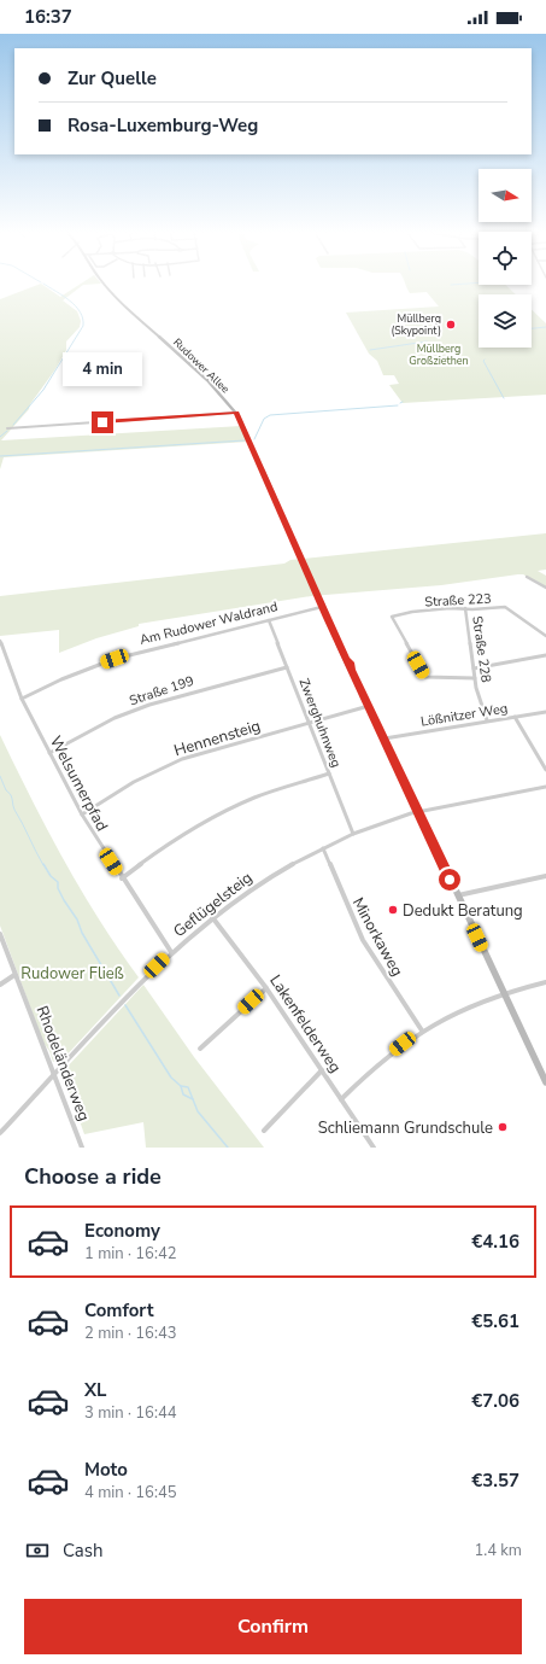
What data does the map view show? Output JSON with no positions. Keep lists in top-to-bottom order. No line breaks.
{"streets":{"street":["Rudower Allee","Straße 223","Am Rudower Waldrand","Straße 228","Straße 199","Lößnitzer Weg","Zwerghuhnweg","Hennensteig","Welsumerpfad","Geflügelsteig","Minorkaweg","Lakenfelderweg","Rhodeländerweg"]},"crossings":[["Rudower Allee","Am Rudower Waldrand"],["Rudower Allee","Lößnitzer Weg"],["Rudower Allee","Hennensteig"],["Rudower Allee","Geflügelsteig"],["Straße 223","Straße 228"],["Am Rudower Waldrand","Zwerghuhnweg"],["Am Rudower Waldrand","Welsumerpfad"],["Straße 228","Lößnitzer Weg"],["Straße 199","Zwerghuhnweg"],["Straße 199","Welsumerpfad"],["Zwerghuhnweg","Hennensteig"],["Zwerghuhnweg","Geflügelsteig"],["Hennensteig","Welsumerpfad"],["Welsumerpfad","Geflügelsteig"],["Geflügelsteig","Minorkaweg"],["Geflügelsteig","Lakenfelderweg"],["Geflügelsteig","Rhodeländerweg"]],"parks":["Müllberg Großziethen","Rudower Fließ"],"places":["Müllberg (Skypoint)","Dedukt Beratung","Schliemann Grundschule"],"north":"right","page":{"status":"16:37","banner":["Zur Quelle","Rosa-Luxemburg-Weg"],"bubble":"4 min","heading":"Choose a ride","list":[{"name":"Economy","note":"1 min · 16:42","value":"€4.16"},{"name":"Comfort","note":"2 min · 16:43","value":"€5.61"},{"name":"XL","note":"3 min · 16:44","value":"€7.06"},{"name":"Moto","note":"4 min · 16:45","value":"€3.57"}],"pay":["Cash","1.4 km"],"buttons":"Confirm"}}
